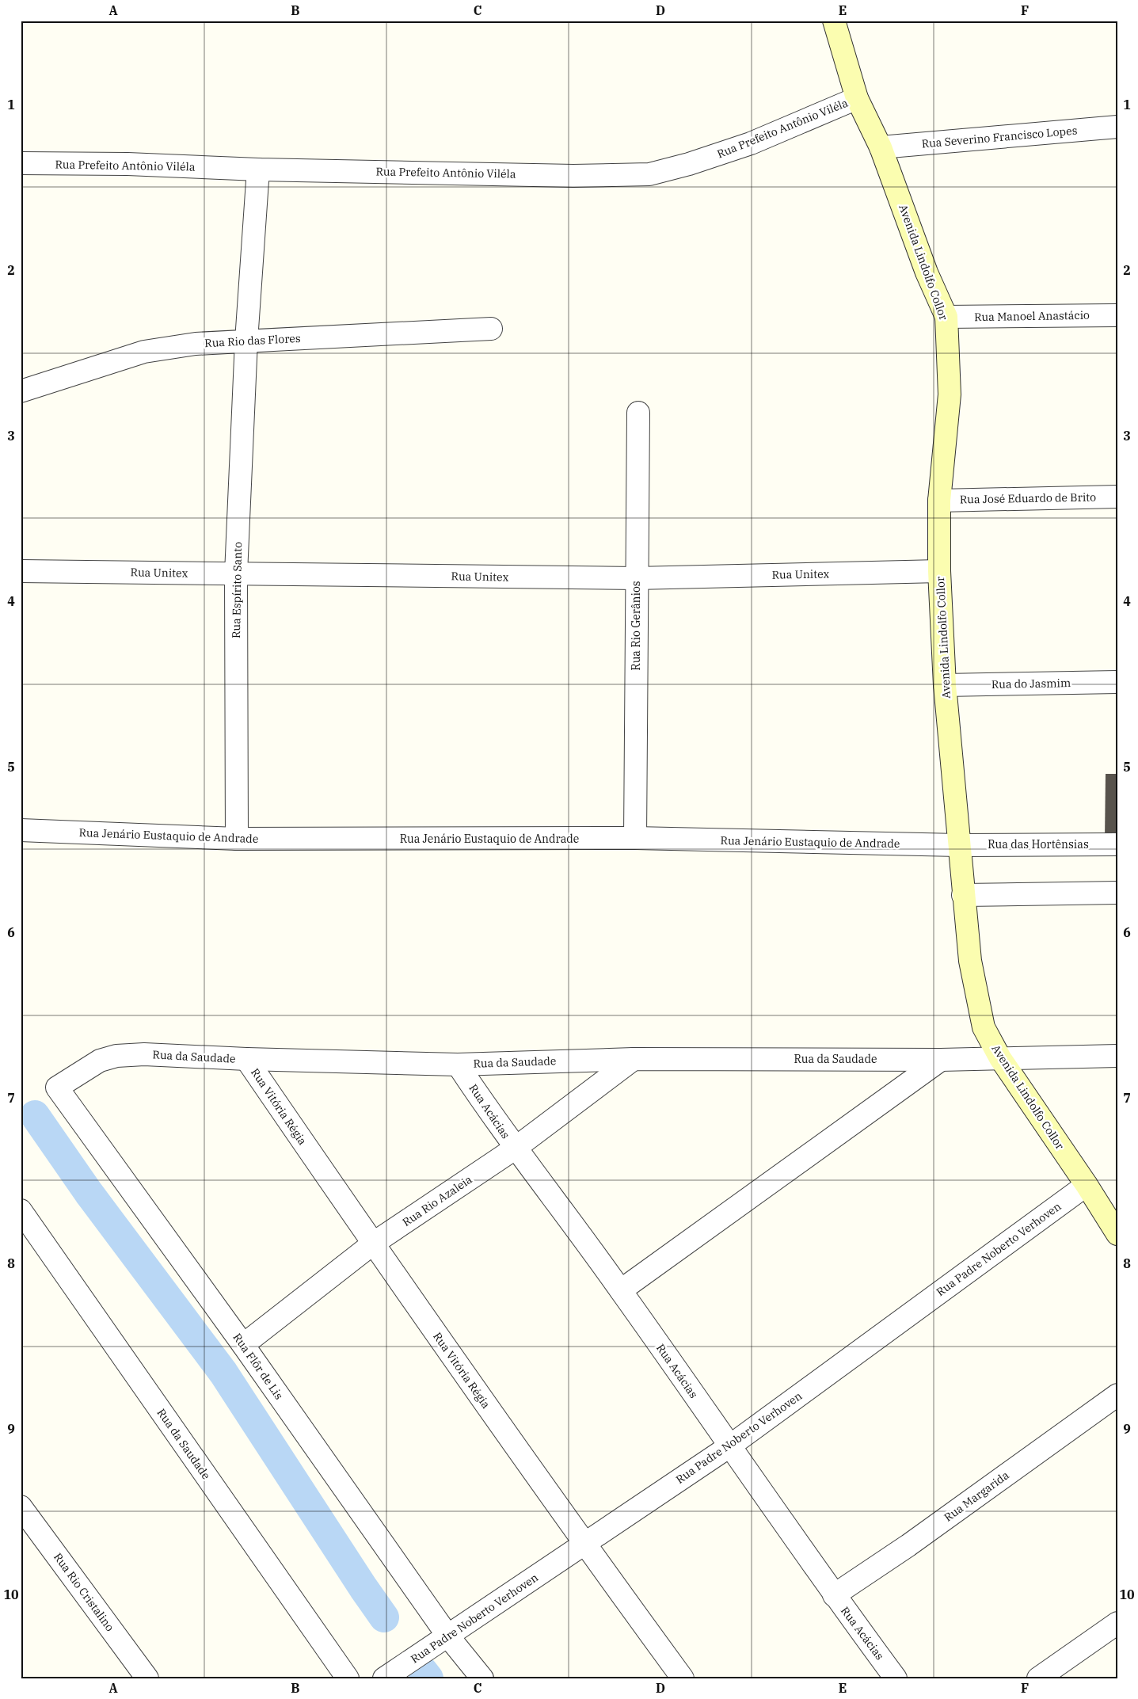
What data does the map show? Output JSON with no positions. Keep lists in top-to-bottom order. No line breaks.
{"streets":{"main road":["Avenida Lindolfo Collor"],"street":["Rua Prefeito Antônio Viléla","Rua Severino Francisco Lopes","Rua Manoel Anastácio","Rua Rio das Flores","Rua José Eduardo de Brito","Rua Unitex","Rua Espírito Santo","Rua Rio Gerânios","Rua do Jasmim","Rua Jenário Eustaquio de Andrade","Rua das Hortênsias","Rua da Saudade","Rua Vitória Régia","Rua Acácias","Rua Rio Azaleia","Rua Padre Noberto Verhoven","Rua Flôr de Lis","Rua Margarida","Rua Rio Cristalino"]},"crossings":[["Rua Prefeito Antônio Viléla","Avenida Lindolfo Collor"],["Rua Prefeito Antônio Viléla","Rua Espírito Santo"],["Rua Severino Francisco Lopes","Avenida Lindolfo Collor"],["Avenida Lindolfo Collor","Rua Manoel Anastácio"],["Avenida Lindolfo Collor","Rua José Eduardo de Brito"],["Avenida Lindolfo Collor","Rua Unitex"],["Avenida Lindolfo Collor","Rua do Jasmim"],["Avenida Lindolfo Collor","Rua Jenário Eustaquio de Andrade"],["Avenida Lindolfo Collor","Rua das Hortênsias"],["Avenida Lindolfo Collor","Rua da Saudade"],["Avenida Lindolfo Collor","Rua Padre Noberto Verhoven"],["Rua Rio das Flores","Rua Espírito Santo"],["Rua Unitex","Rua Espírito Santo"],["Rua Unitex","Rua Rio Gerânios"],["Rua Espírito Santo","Rua Jenário Eustaquio de Andrade"],["Rua Rio Gerânios","Rua Jenário Eustaquio de Andrade"],["Rua Jenário Eustaquio de Andrade","Rua das Hortênsias"],["Rua da Saudade","Rua Vitória Régia"],["Rua da Saudade","Rua Acácias"],["Rua da Saudade","Rua Rio Azaleia"],["Rua da Saudade","Rua Flôr de Lis"],["Rua Vitória Régia","Rua Rio Azaleia"],["Rua Vitória Régia","Rua Padre Noberto Verhoven"],["Rua Acácias","Rua Rio Azaleia"],["Rua Acácias","Rua Padre Noberto Verhoven"],["Rua Acácias","Rua Margarida"],["Rua Rio Azaleia","Rua Flôr de Lis"],["Rua Padre Noberto Verhoven","Rua Flôr de Lis"]],"grid":{"columns":["A","B","C","D","E","F"],"rows":["1","2","3","4","5","6","7","8","9","10"]}}
